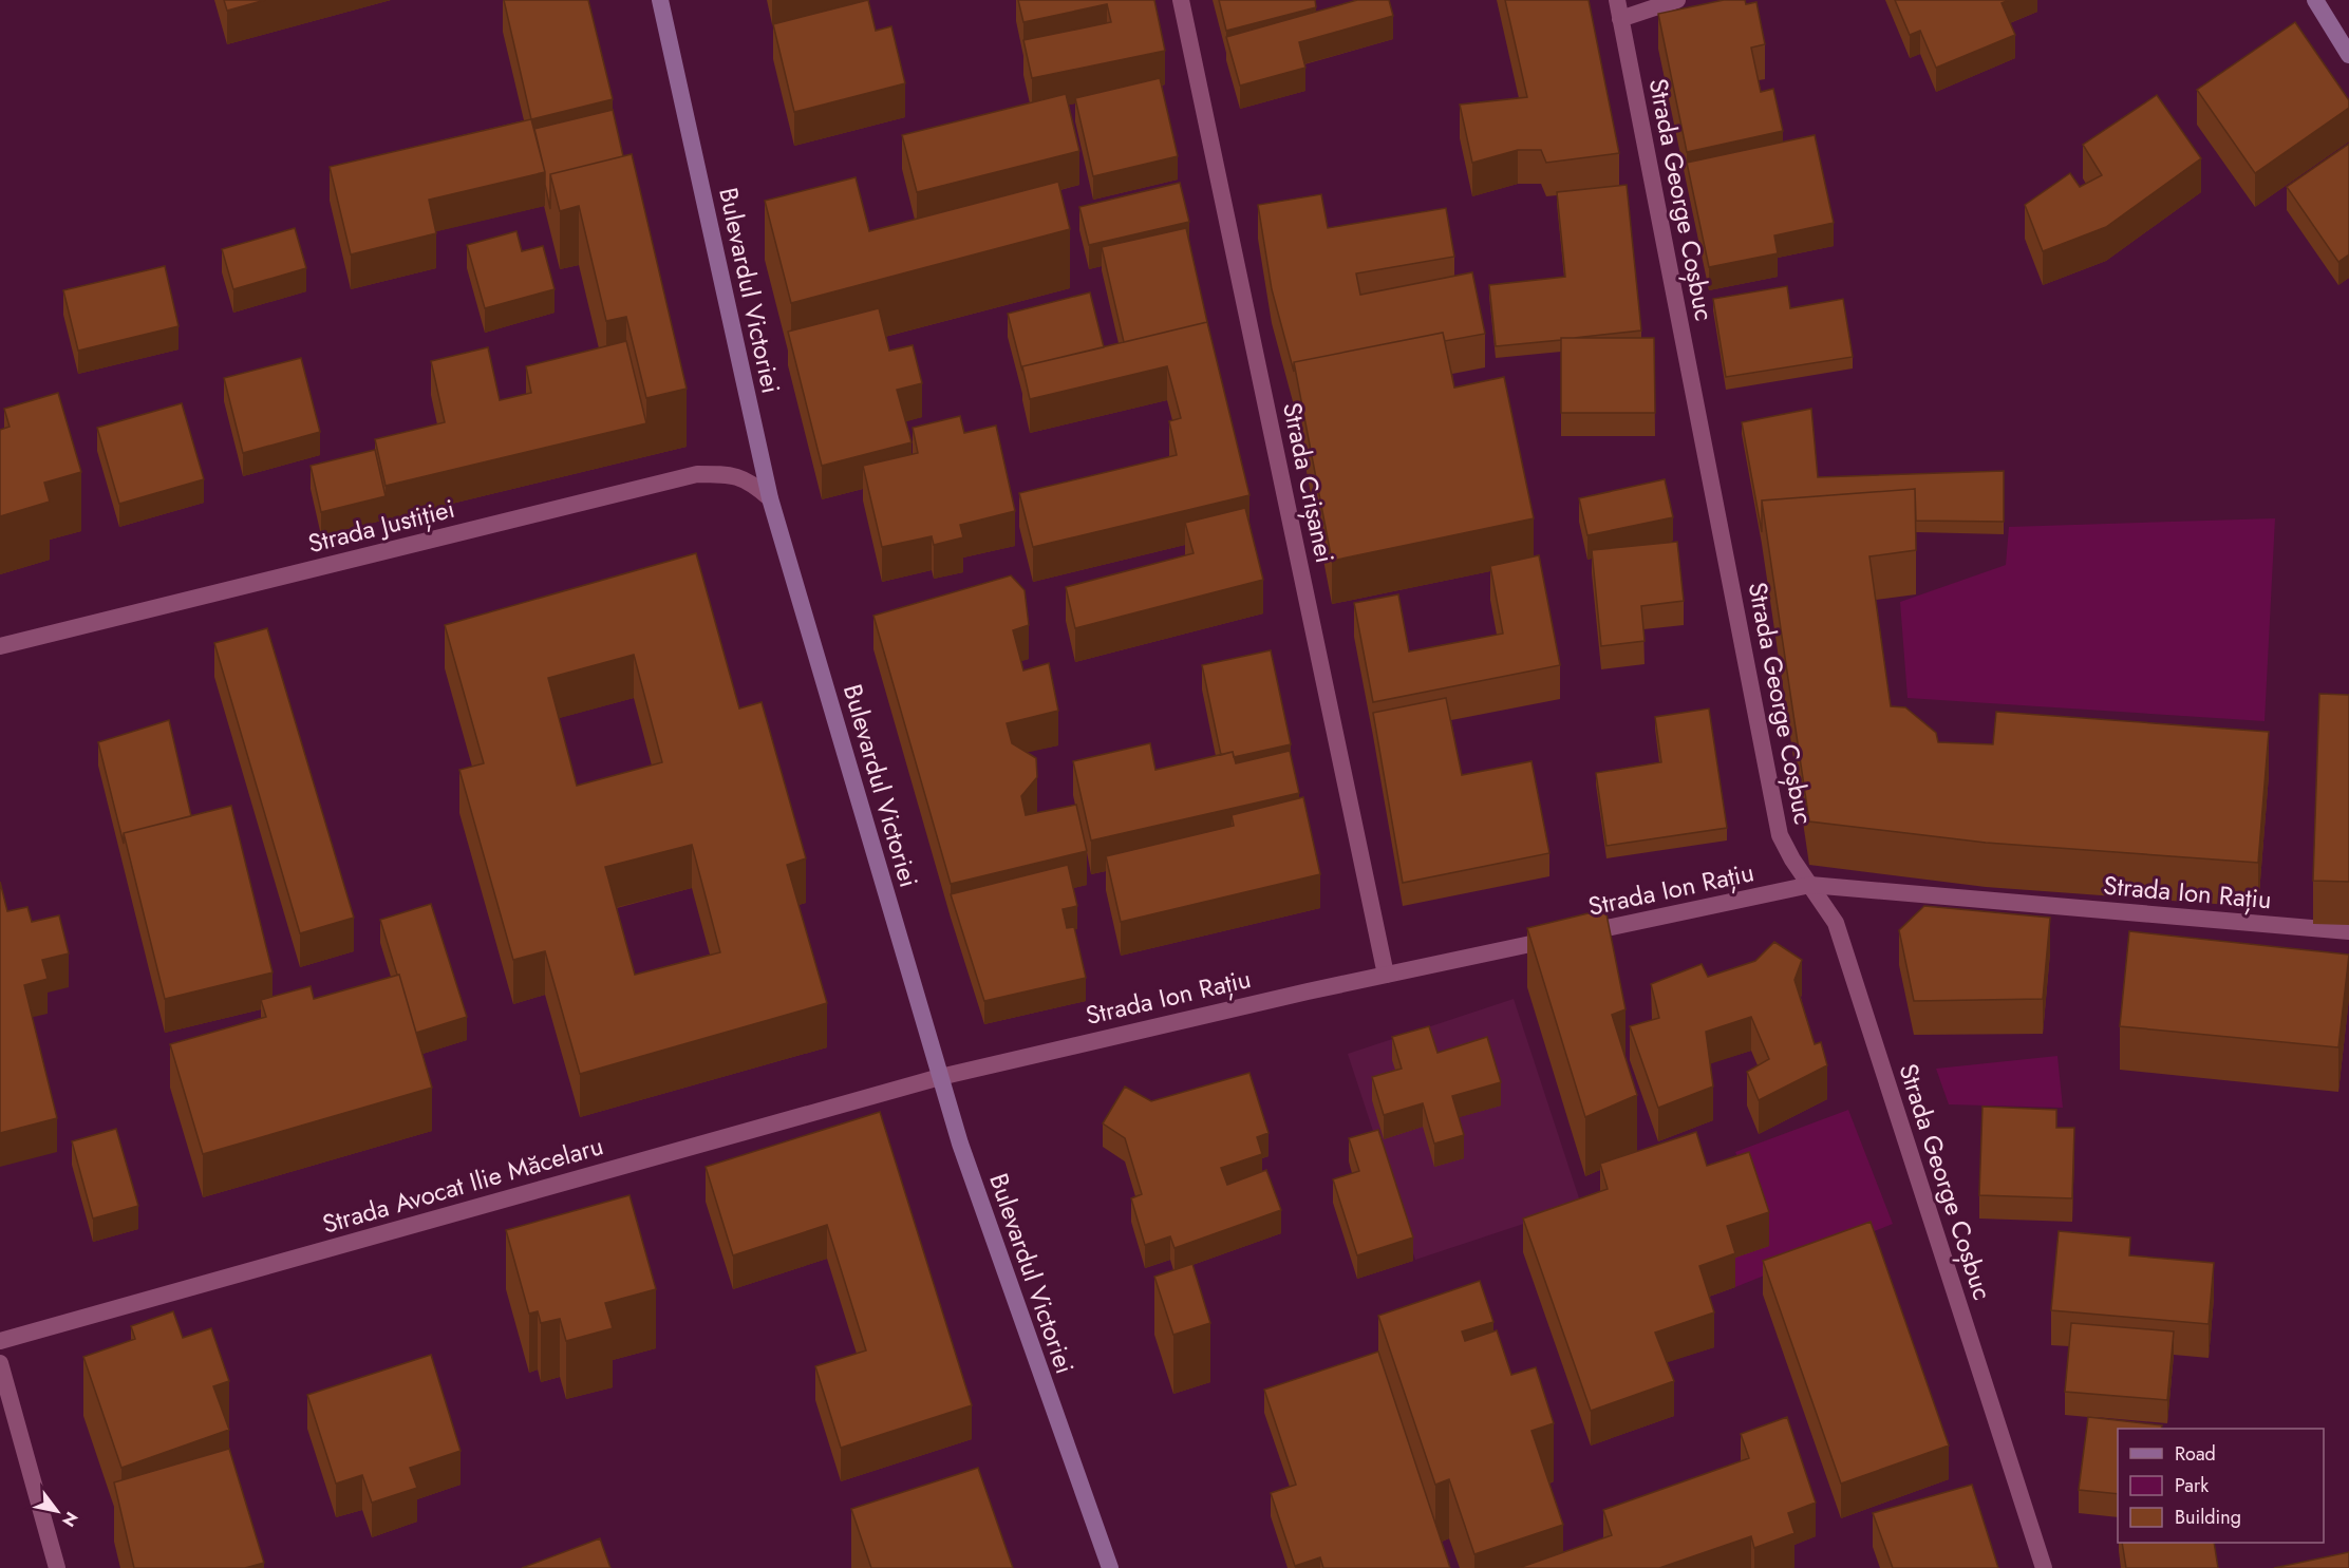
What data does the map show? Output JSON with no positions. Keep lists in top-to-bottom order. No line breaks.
{"streets":{"main road":["Bulevardul Victoriei"],"street":["Strada George Coșbuc","Strada Crișanei","Strada Justiției","Strada Ion Rațiu","Strada Avocat Ilie Măcelaru"]},"crossings":[["Strada George Coșbuc","Strada Ion Rațiu"],["Bulevardul Victoriei","Strada Justiției"],["Bulevardul Victoriei","Strada Ion Rațiu"],["Bulevardul Victoriei","Strada Avocat Ilie Măcelaru"],["Strada Crișanei","Strada Ion Rațiu"],["Strada Ion Rațiu","Strada Avocat Ilie Măcelaru"]],"legend":["Road","Park","Building"],"north":"bottom right"}
